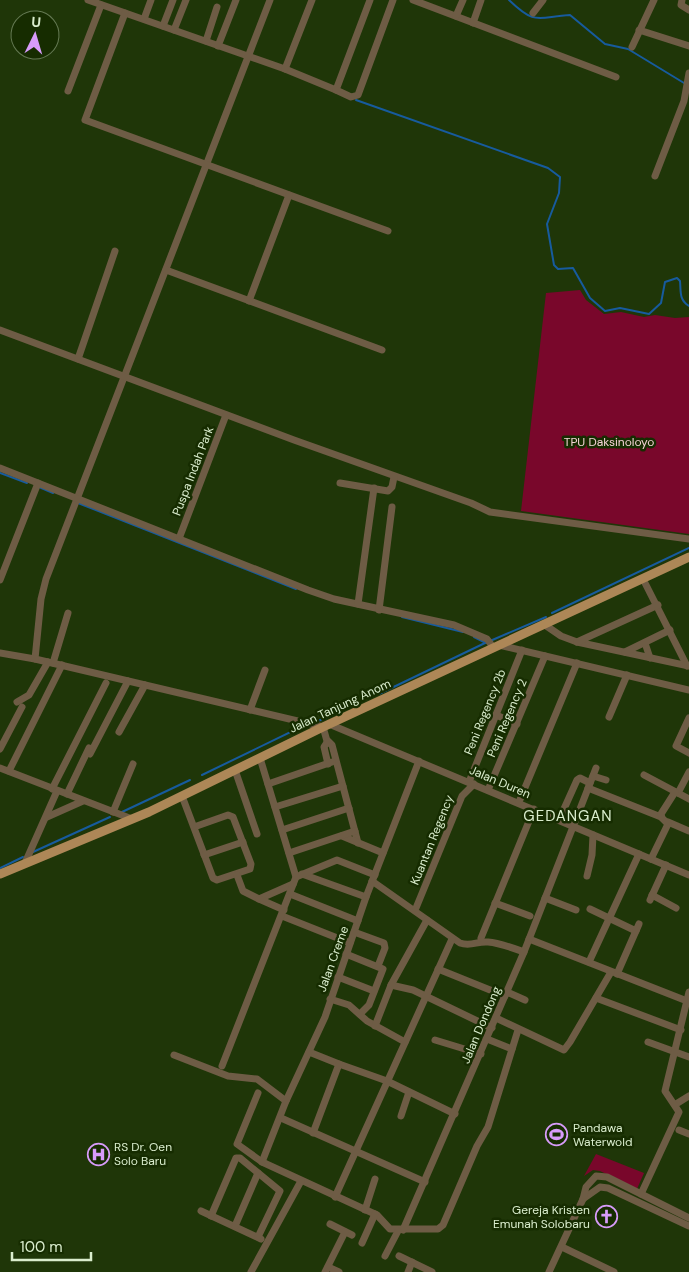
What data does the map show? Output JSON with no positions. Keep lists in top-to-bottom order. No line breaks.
{"streets":{"main road":["Jalan Tanjung Anom"],"street":["Puspa Indah Park","Peni Regency 2b","Peni Regency 2","Jalan Duren","Kuantan Regency","Jalan Creme","Jalan Dondong"]},"crossings":[["Jalan Tanjung Anom","Jalan Duren"],["Peni Regency 2b","Jalan Duren"],["Peni Regency 2b","Kuantan Regency"],["Peni Regency 2","Jalan Duren"],["Jalan Duren","Kuantan Regency"],["Jalan Duren","Jalan Creme"],["Jalan Duren","Jalan Dondong"]],"districts":["GEDANGAN"],"parks":["TPU Daksinoloyo"],"places":{"sports":["Pandawa Waterwold"],"hospital":["RS Dr. Oen Solo Baru"],"church":["Gereja Kristen Emunah Solobaru"]},"scale_bar":"100 m","north":"top"}
